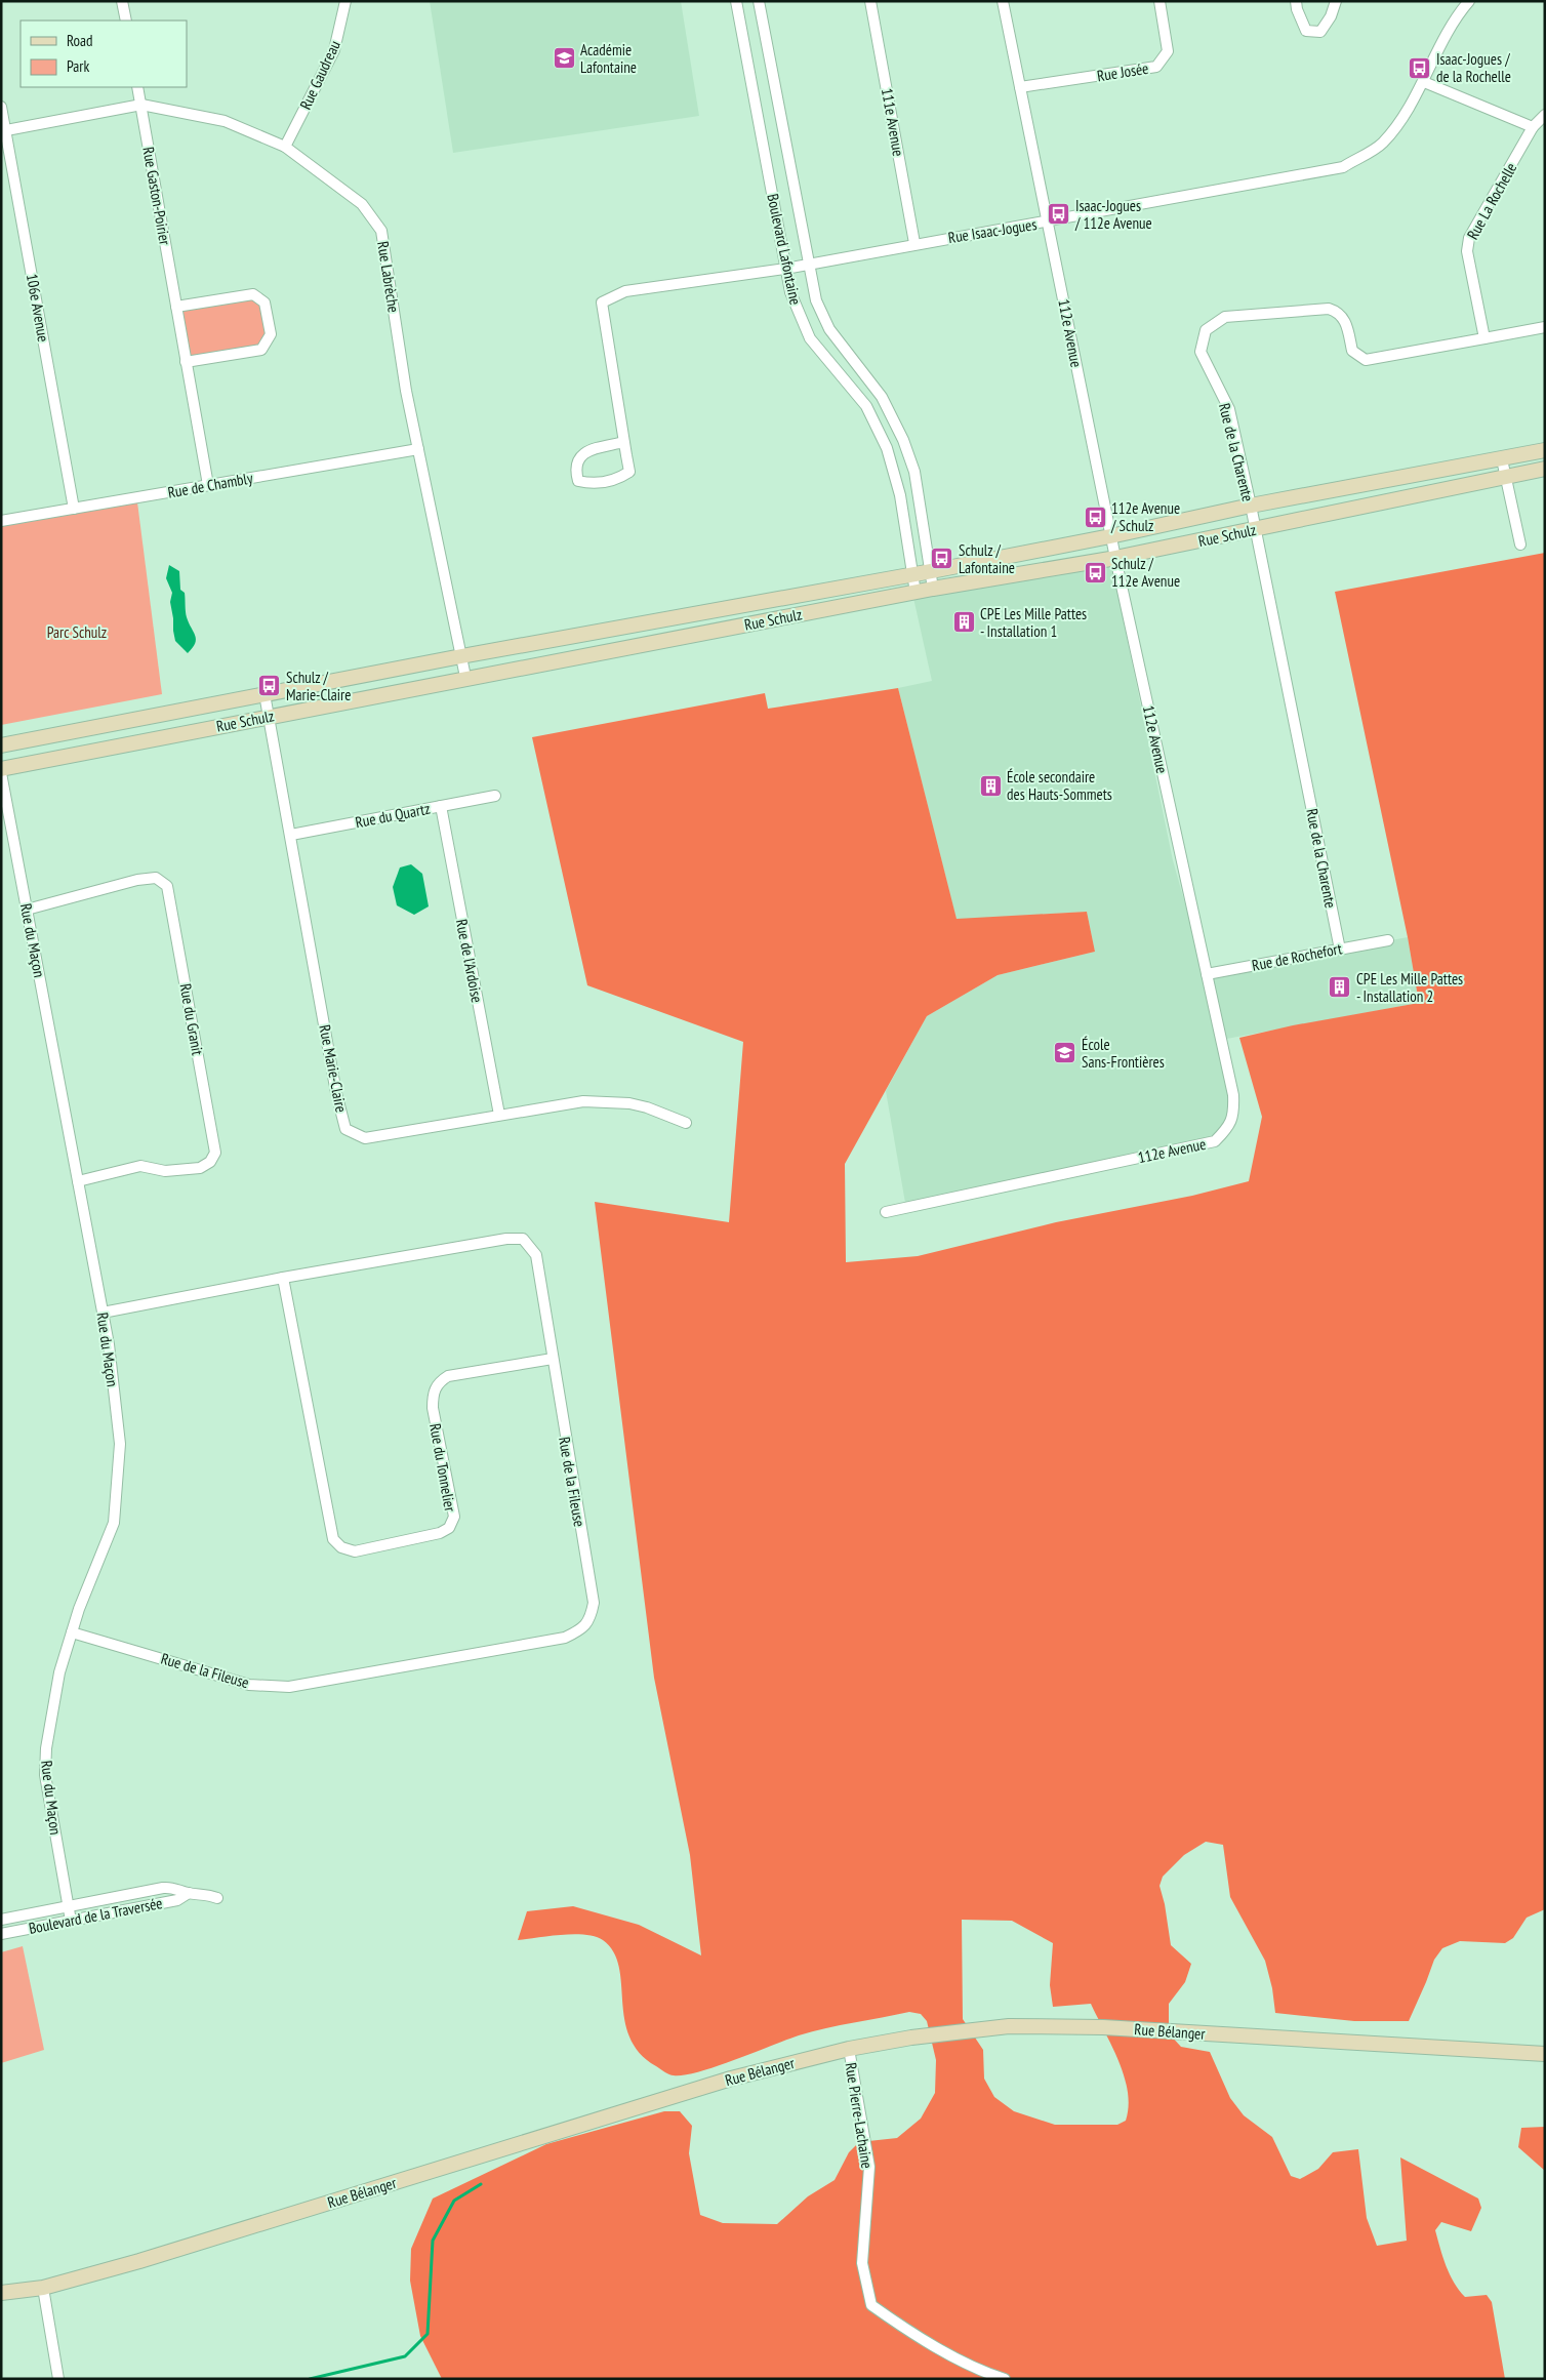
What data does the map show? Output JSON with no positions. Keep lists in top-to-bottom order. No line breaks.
{"streets":{"street":["Rue Josée","Rue Gaudreau","111e Avenue","Rue Gaston-Poirier","Rue La Rochelle","Rue Isaac-Jogues","Boulevard Lafontaine","Rue Labrèche","106e Avenue","112e Avenue","Rue de la Charente","Rue de Chambly","Rue Schulz","Rue du Quartz","Rue du Maçon","Rue de Rochefort","Rue de l'Ardoise","Rue du Granit","Rue Marie-Claire","Rue du Tonnelier","Rue de la Fileuse","Boulevard de la Traversée","Rue Bélanger","Rue Pierre-Lachaine"]},"crossings":[["Rue Josée","112e Avenue"],["Rue Gaudreau","Rue Labrèche"],["111e Avenue","Rue Isaac-Jogues"],["Rue Gaston-Poirier","Rue Labrèche"],["Rue Gaston-Poirier","Rue de Chambly"],["Rue La Rochelle","Rue de la Charente"],["Rue Isaac-Jogues","Boulevard Lafontaine"],["Rue Isaac-Jogues","112e Avenue"],["Boulevard Lafontaine","Rue Schulz"],["Rue Labrèche","106e Avenue"],["Rue Labrèche","Rue de Chambly"],["Rue Labrèche","Rue Schulz"],["106e Avenue","Rue de Chambly"],["112e Avenue","Rue Schulz"],["112e Avenue","Rue de Rochefort"],["Rue de la Charente","Rue Schulz"],["Rue de la Charente","Rue de Rochefort"],["Rue Schulz","Rue Marie-Claire"],["Rue du Quartz","Rue de l'Ardoise"],["Rue du Quartz","Rue Marie-Claire"],["Rue du Maçon","Rue du Granit"],["Rue du Maçon","Rue de la Fileuse"],["Rue du Maçon","Boulevard de la Traversée"],["Rue de l'Ardoise","Rue Marie-Claire"],["Rue du Tonnelier","Rue de la Fileuse"],["Rue Bélanger","Rue Pierre-Lachaine"]],"parks":["Parc Schulz"],"places":{"school or university":["Académie Lafontaine","École Sans-Frontières"],"bus stop":["Isaac-Jogues / de la Rochelle","Isaac-Jogues / 112e Avenue","112e Avenue / Schulz","Schulz / Lafontaine","Schulz / 112e Avenue","Schulz / Marie-Claire"],"building":["CPE Les Mille Pattes - Installation 1","École secondaire des Hauts-Sommets","CPE Les Mille Pattes - Installation 2"]},"legend":["Road","Park"]}
